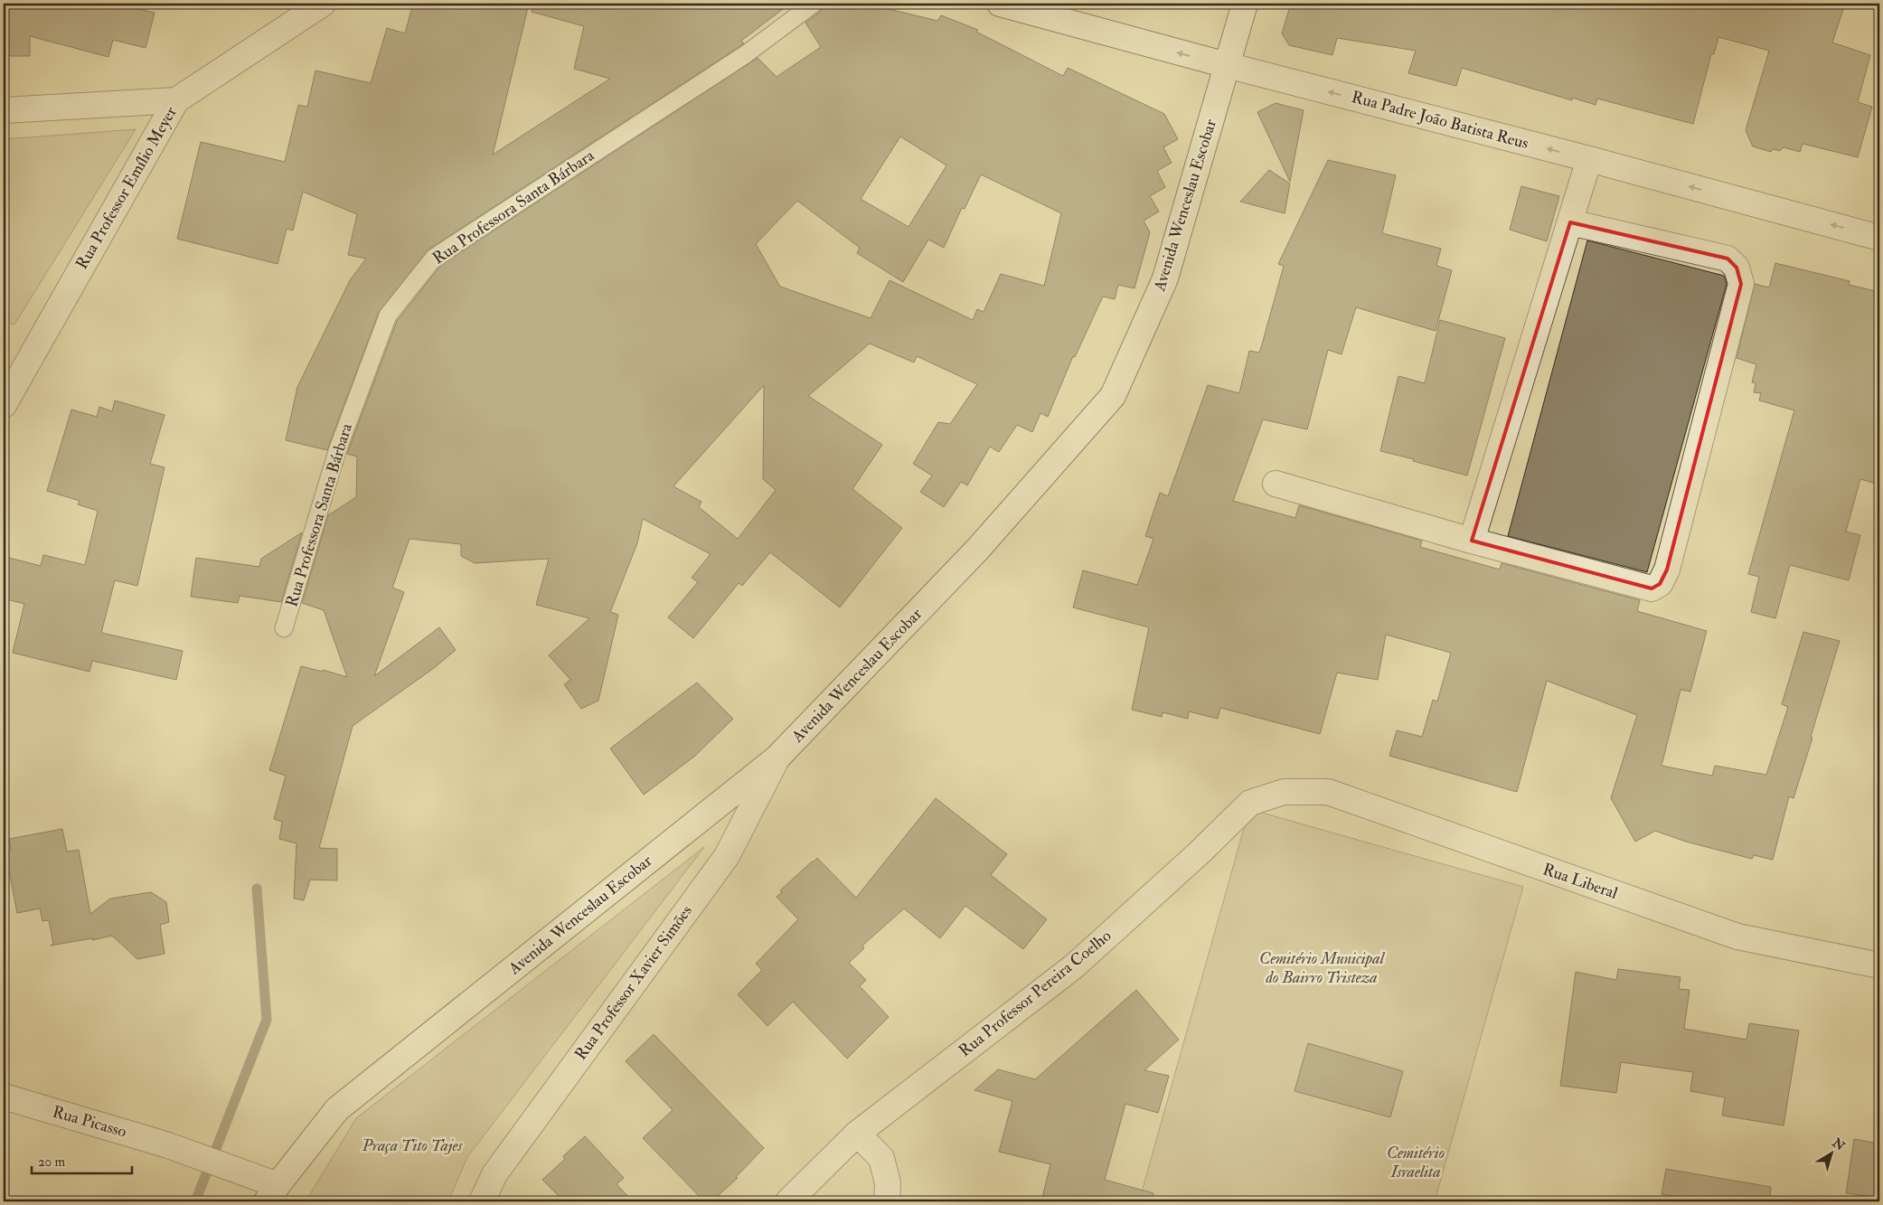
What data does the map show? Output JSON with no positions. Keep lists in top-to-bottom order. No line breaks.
{"streets":{"street":["Rua Padre João Batista Reus","Rua Professor Emílio Meyer","Avenida Wenceslau Escobar","Rua Liberal","Rua Professor Xavier Simões","Rua Professor Pereira Coelho","Rua Picasso"],"lane":["Rua Professora Santa Bárbara"]},"crossings":[["Rua Padre João Batista Reus","Avenida Wenceslau Escobar"],["Avenida Wenceslau Escobar","Rua Professor Xavier Simões"],["Avenida Wenceslau Escobar","Rua Picasso"],["Rua Liberal","Rua Professor Pereira Coelho"]],"one_way":["Rua Padre João Batista Reus"],"parks":["Cemitério Municipal do Bairro Tristeza","Praça Tito Tajes","Cemitério Israelita"],"scale_bar":"20 m","north":"top right"}
